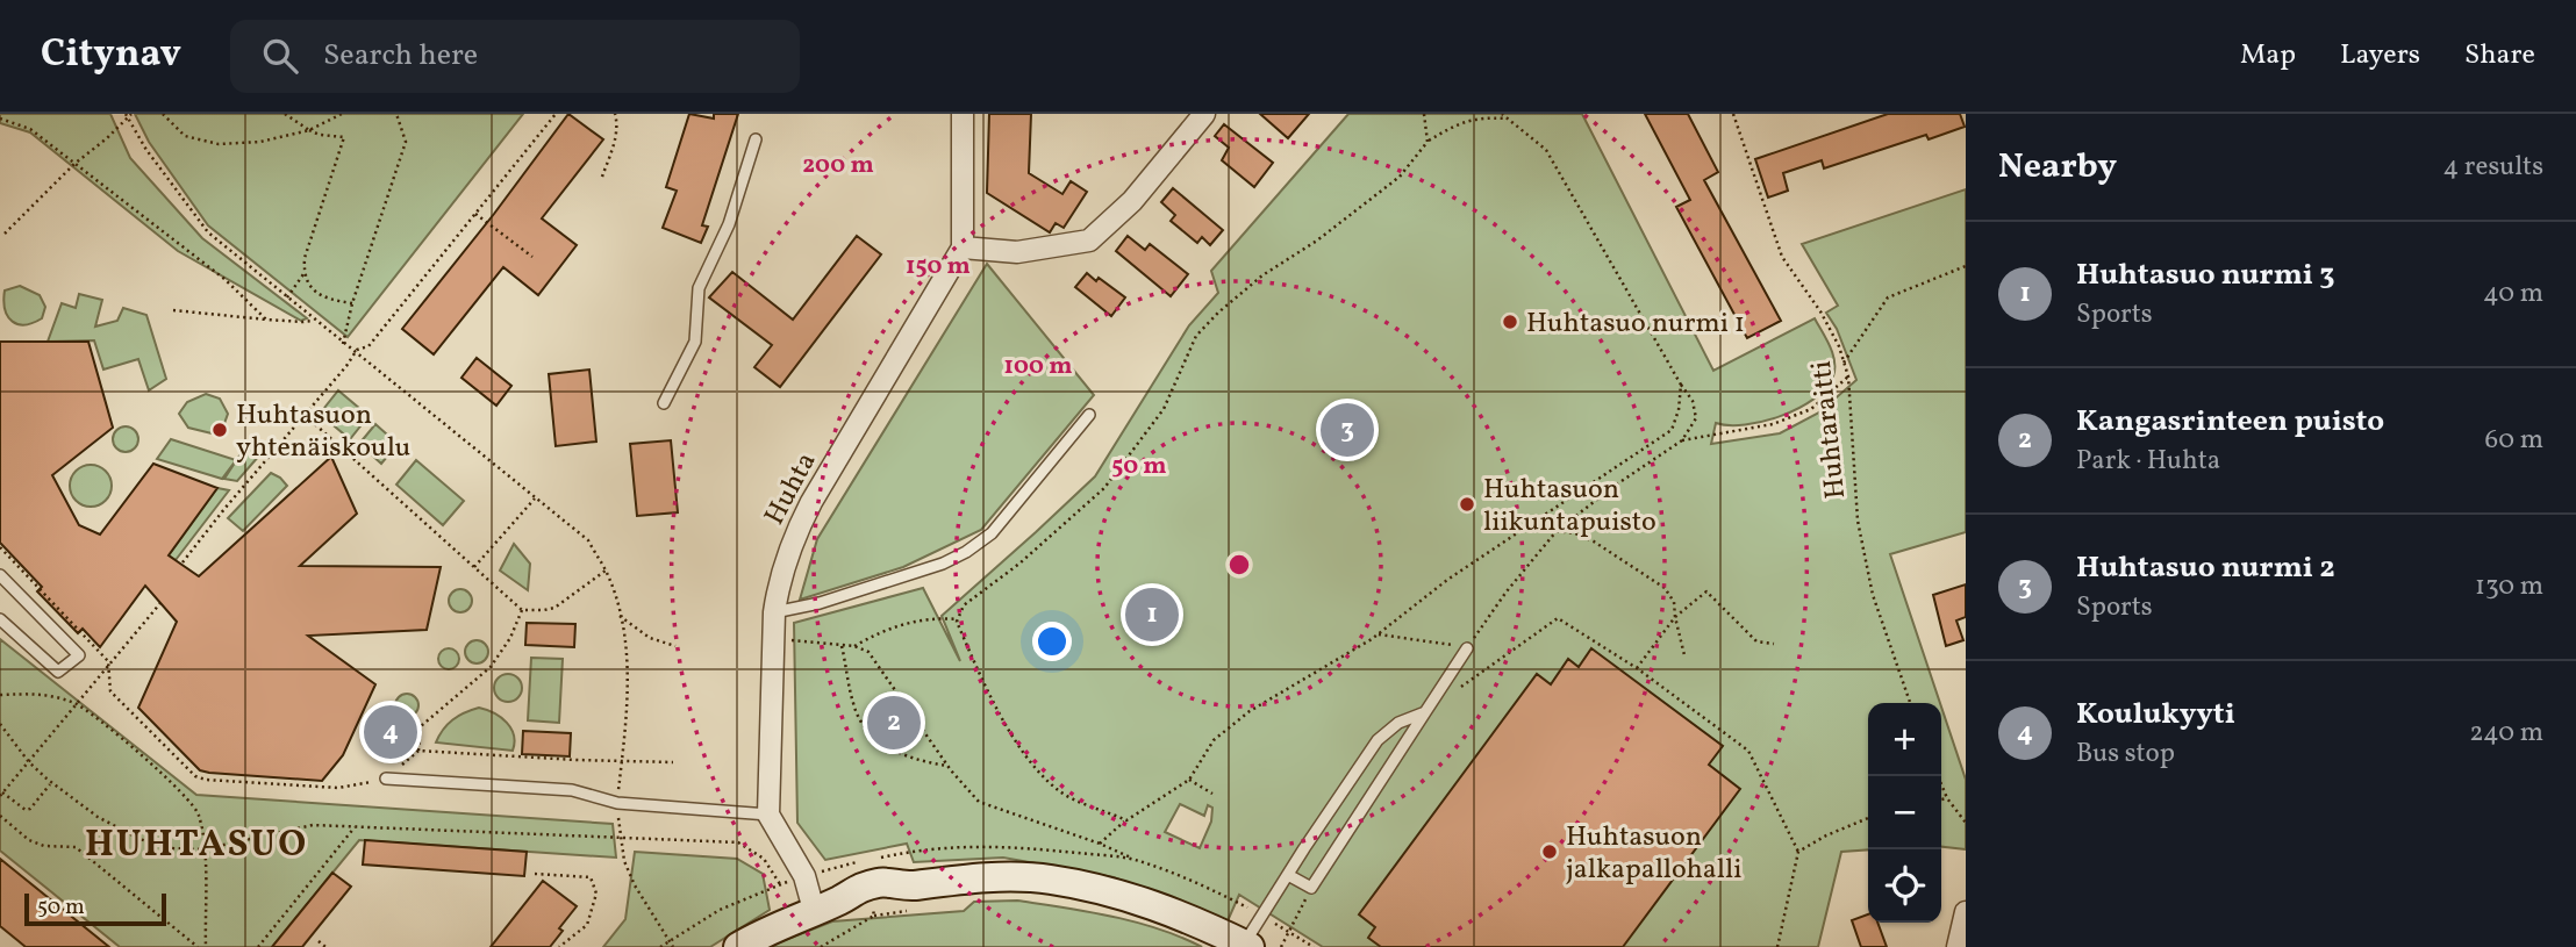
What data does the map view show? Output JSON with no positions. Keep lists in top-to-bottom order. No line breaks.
{"streets":{"street":["Huhta"],"path":["Huhtaraitti"]},"districts":["HUHTASUO"],"places":["Huhtasuo nurmi 1","Huhtasuon yhtenäiskoulu","Huhtasuon liikuntapuisto","Huhtasuon jalkapallohalli"],"scale_bar":"50 m","page":{"header":"Citynav","search":"Search here","nav":["Map","Layers","Share"],"heading":["Nearby","4 results"],"list":[{"mark":"1","name":"Huhtasuo nurmi 3","note":"Sports","value":"40 m"},{"mark":"2","name":"Kangasrinteen puisto","note":"Park · Huhta","value":"60 m"},{"mark":"3","name":"Huhtasuo nurmi 2","note":"Sports","value":"130 m"},{"mark":"4","name":"Koulukyyti","note":"Bus stop","value":"240 m"}],"pins":["3","1","2","4"],"map_buttons":["+","−"],"scale":"50 m"},"rings":["200 m","150 m","100 m","50 m"]}
